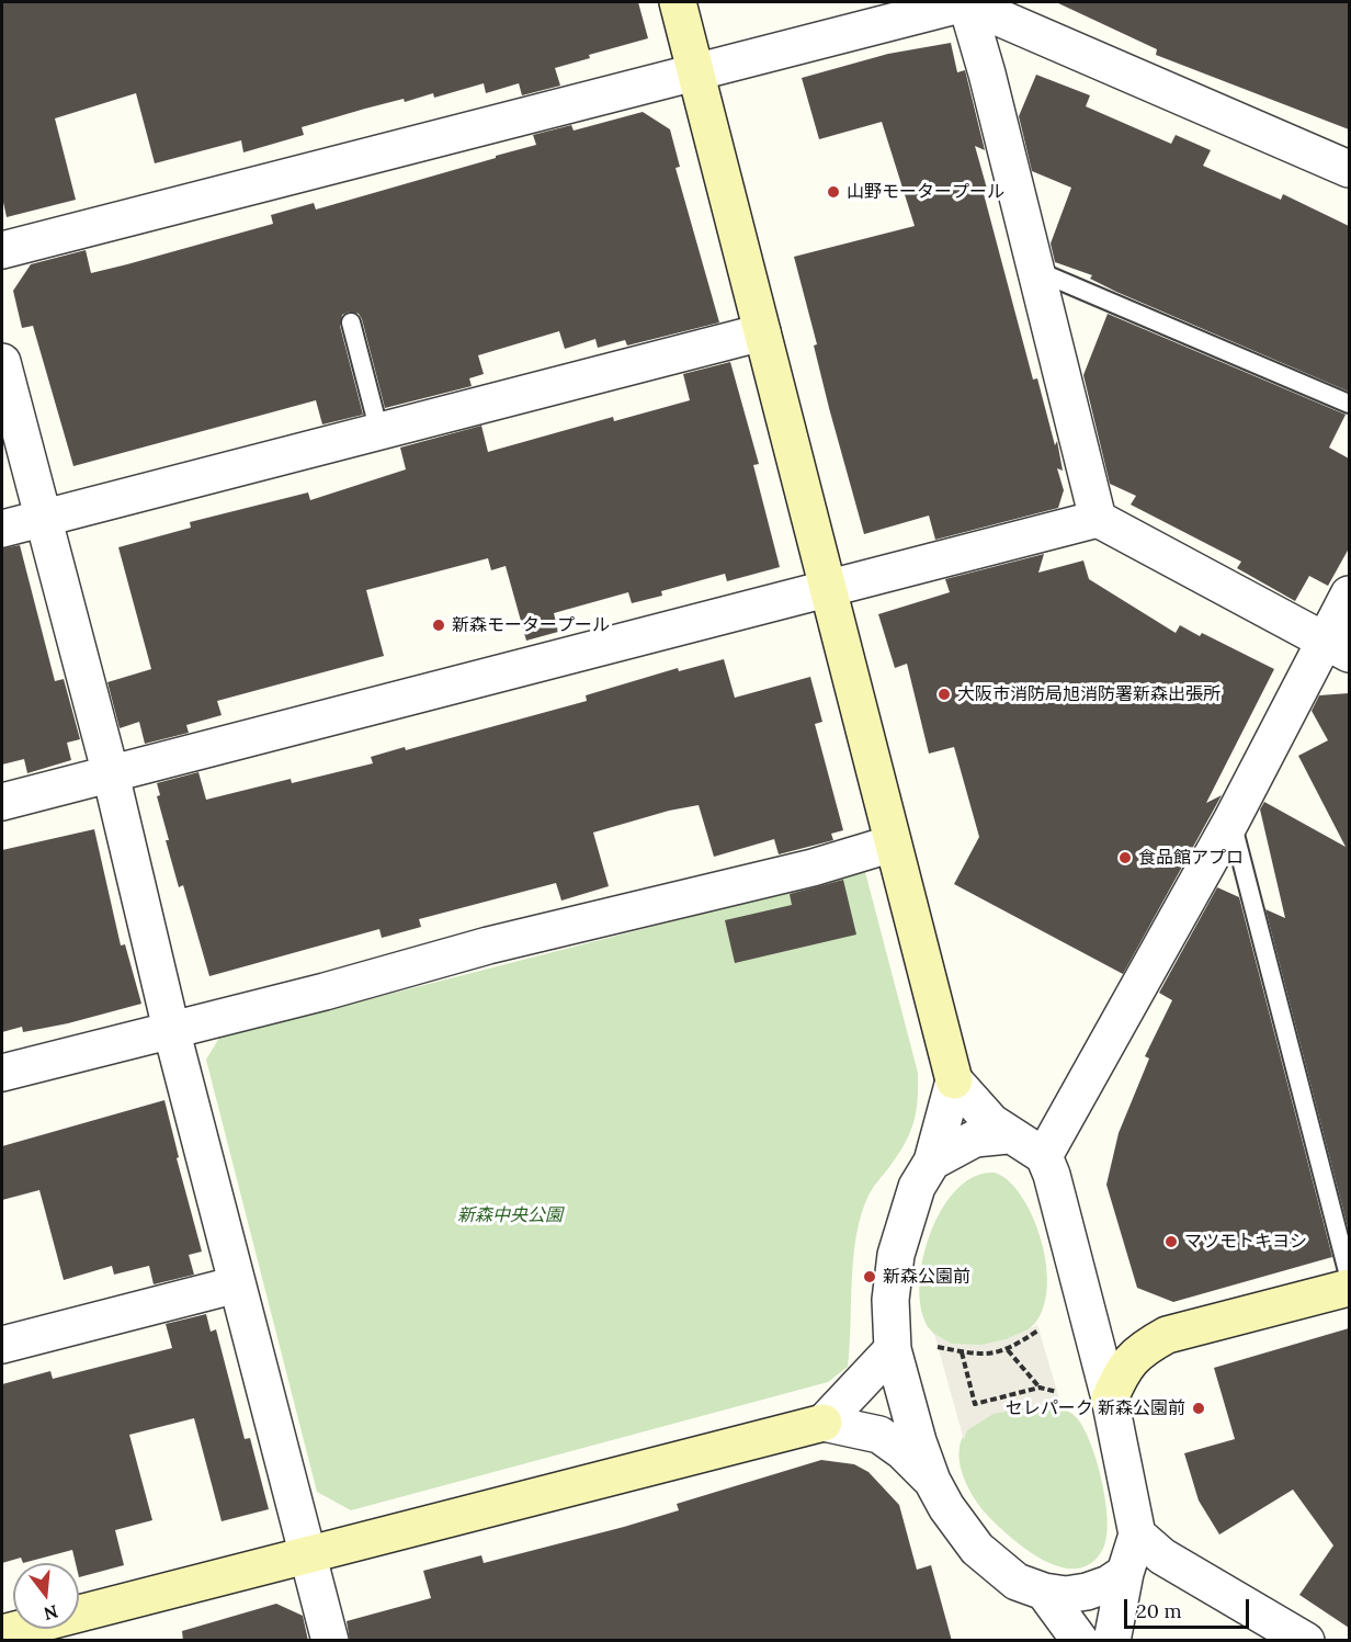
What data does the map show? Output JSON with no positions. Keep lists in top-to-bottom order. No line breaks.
{"parks":["新森中央公園"],"places":["山野モータープール","新森モータープール","大阪市消防局旭消防署新森出張所","食品館アプロ","マツモトキヨシ","新森公園前","セレパーク 新森公園前"],"scale_bar":"20 m","north":"bottom"}
